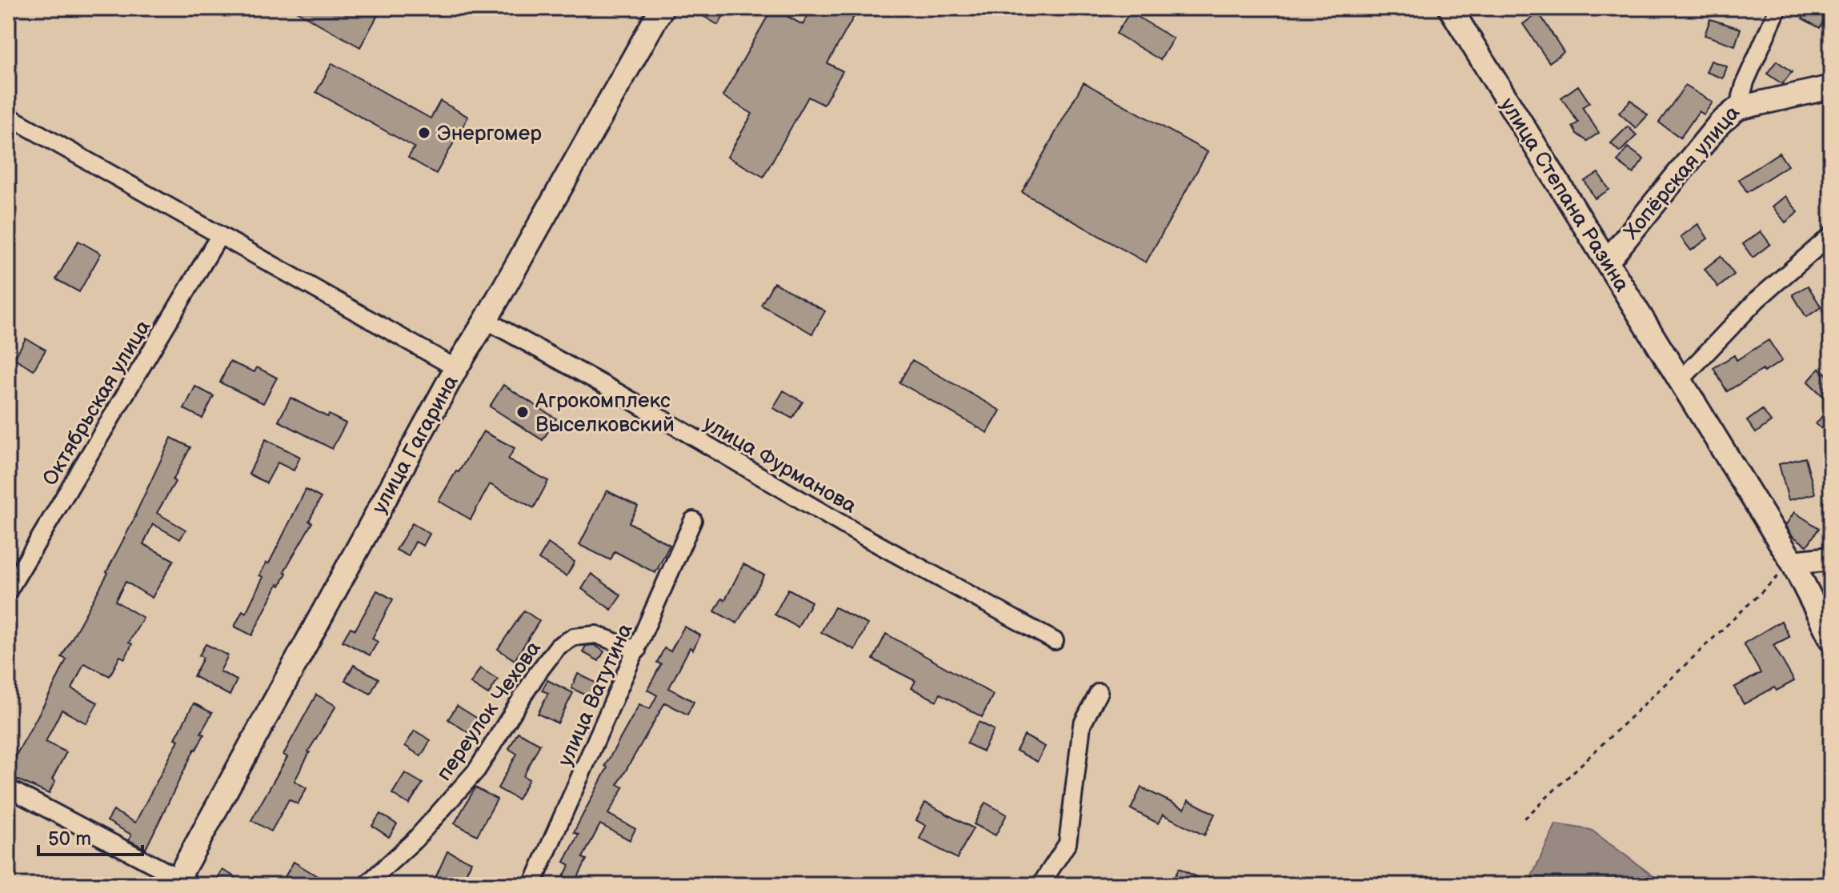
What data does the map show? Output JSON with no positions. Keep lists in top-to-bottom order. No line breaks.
{"streets":{"main road":["Хопёрская улица","улица Степана Разина","улица Гагарина"],"street":["Октябрьская улица","улица Фурманова","улица Ватутина","переулок Чехова"]},"crossings":[["Хопёрская улица","улица Степана Разина"],["улица Гагарина","улица Фурманова"],["улица Ватутина","переулок Чехова"]],"places":["Энергомер","Агрокомплекс Выселковский"],"scale_bar":"50 m"}
